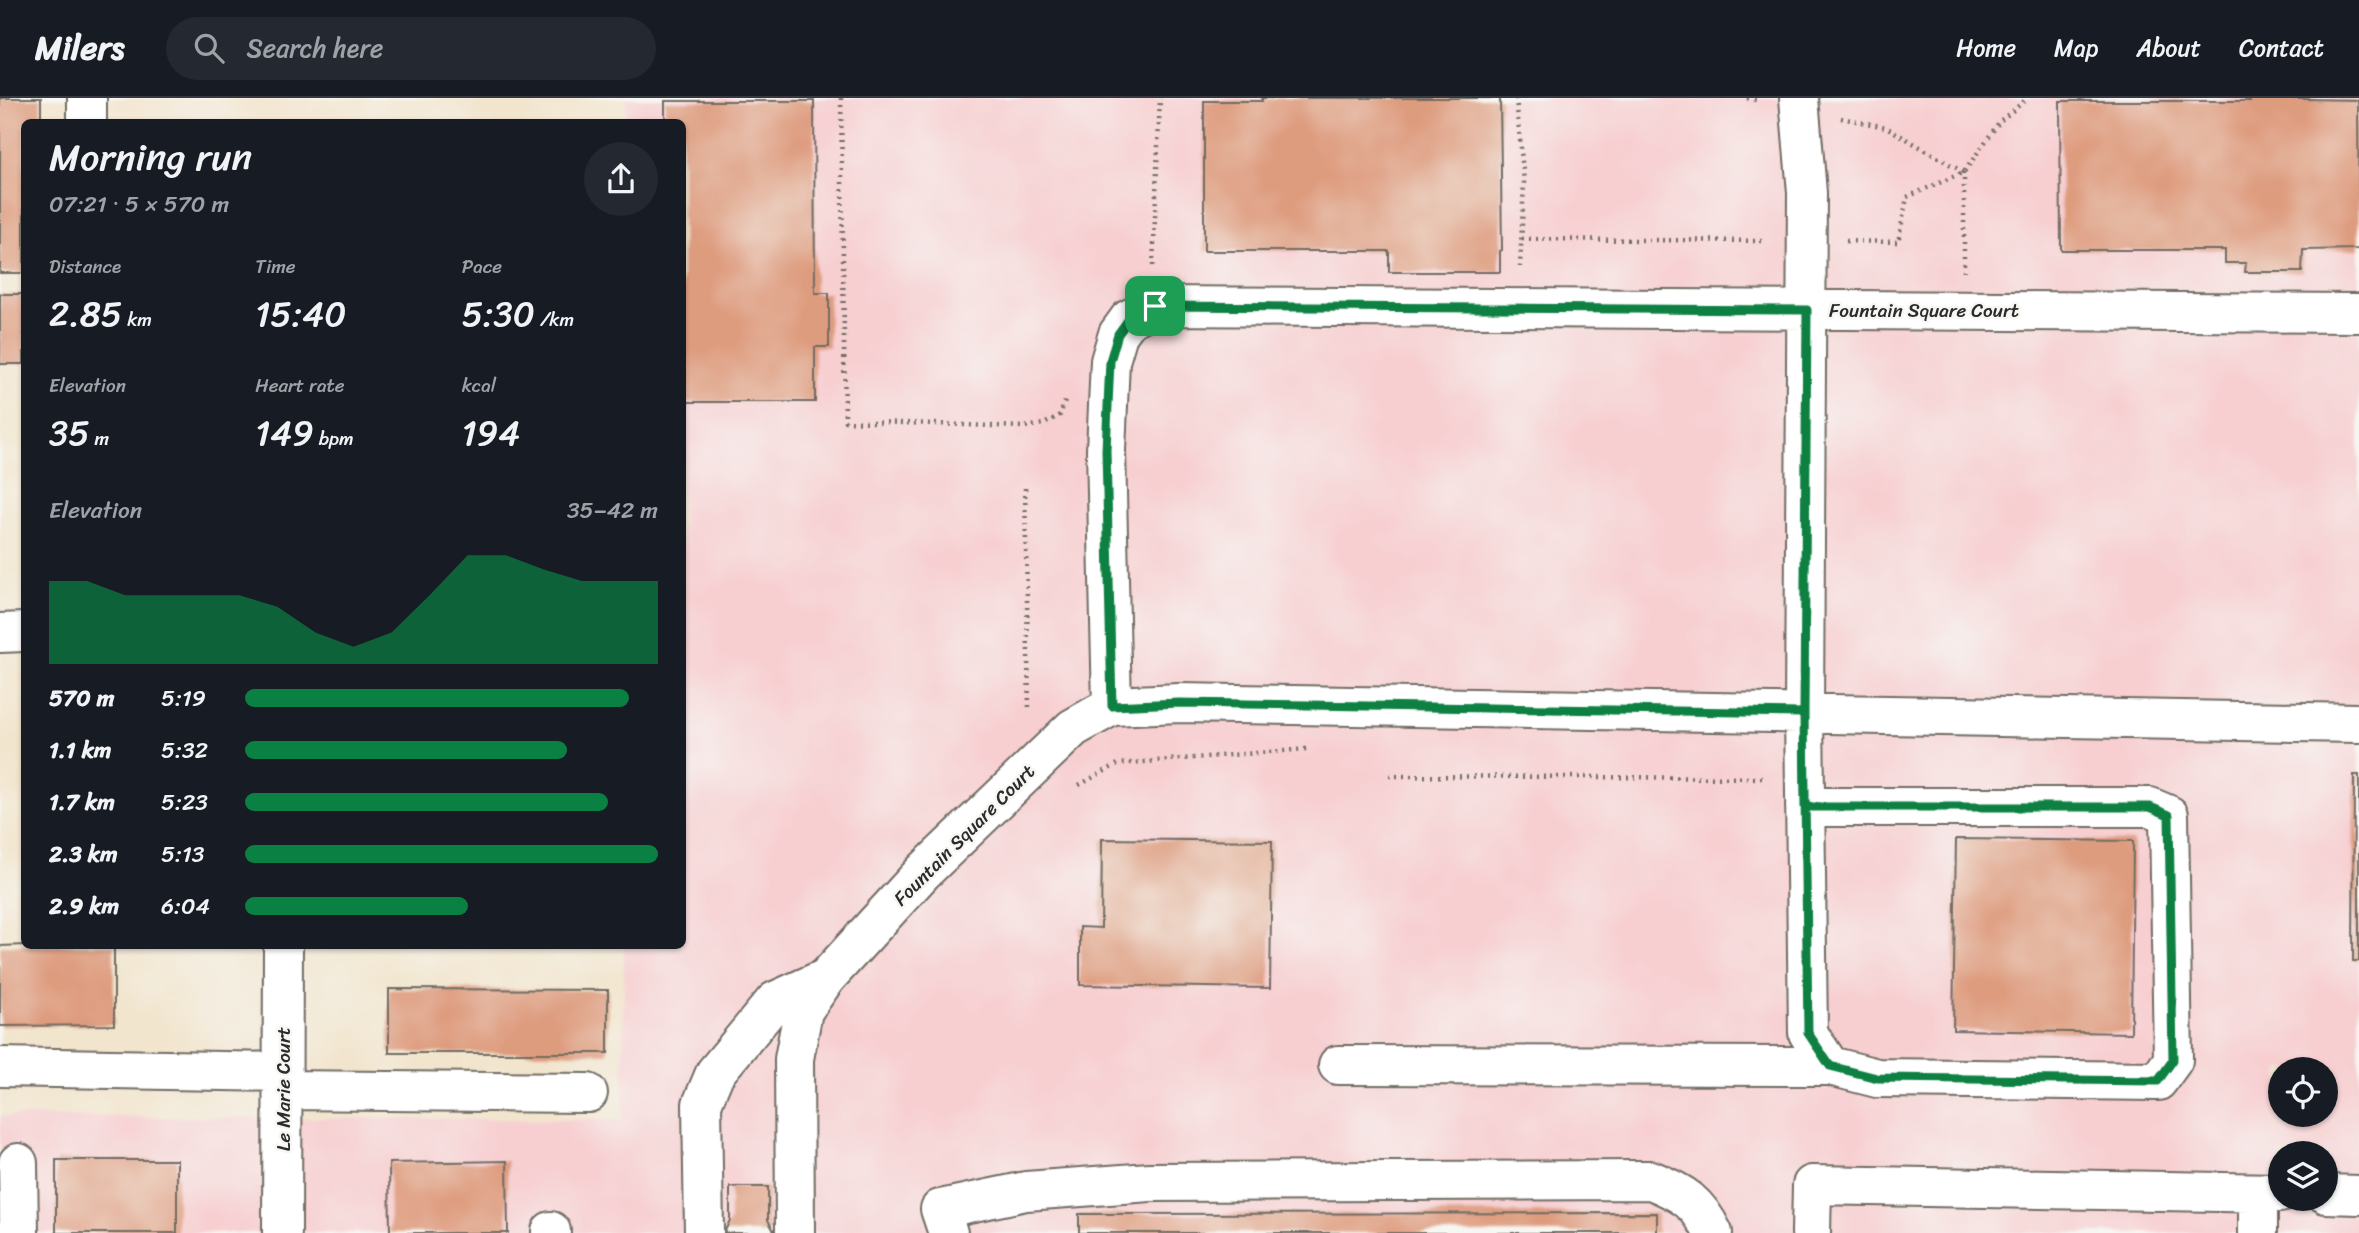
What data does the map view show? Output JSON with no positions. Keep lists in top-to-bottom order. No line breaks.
{"streets":{"street":["Fountain Square Court","Le Marie Court"]},"page":{"header":"Milers","search":"Search here","nav":["Home","Map","About","Contact"],"heading":["Morning run","07:21 · 5 × 570 m"],"stats":[["Distance","2.85 km"],["Time","15:40"],["Pace","5:30 /km"],["Elevation","35 m"],["Heart rate","149 bpm"],["kcal","194"]],"chart":["Elevation","35–42 m"],"list":[{"name":"570 m","note":"5:19"},{"name":"1.1 km","note":"5:32"},{"name":"1.7 km","note":"5:23"},{"name":"2.3 km","note":"5:13"},{"name":"2.9 km","note":"6:04"}]}}
